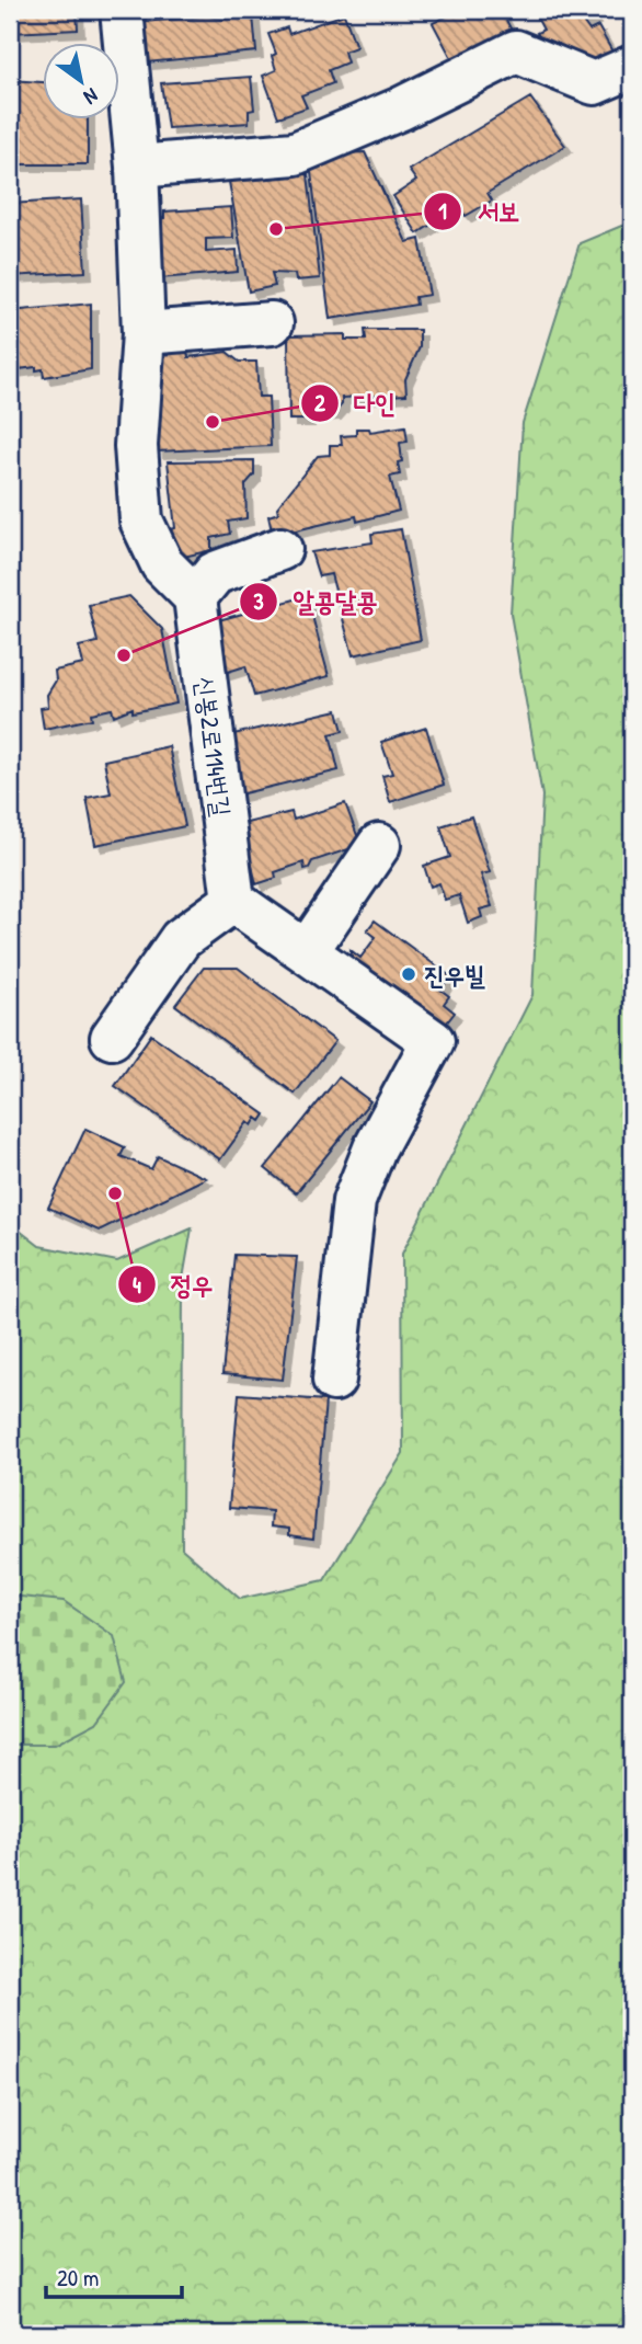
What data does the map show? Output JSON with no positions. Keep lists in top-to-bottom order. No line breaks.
{"streets":{"street":["신봉2로114번길"]},"places":["서보","다인","알콩달콩","진우빌","정우"],"scale_bar":"20 m","north":"bottom right"}
